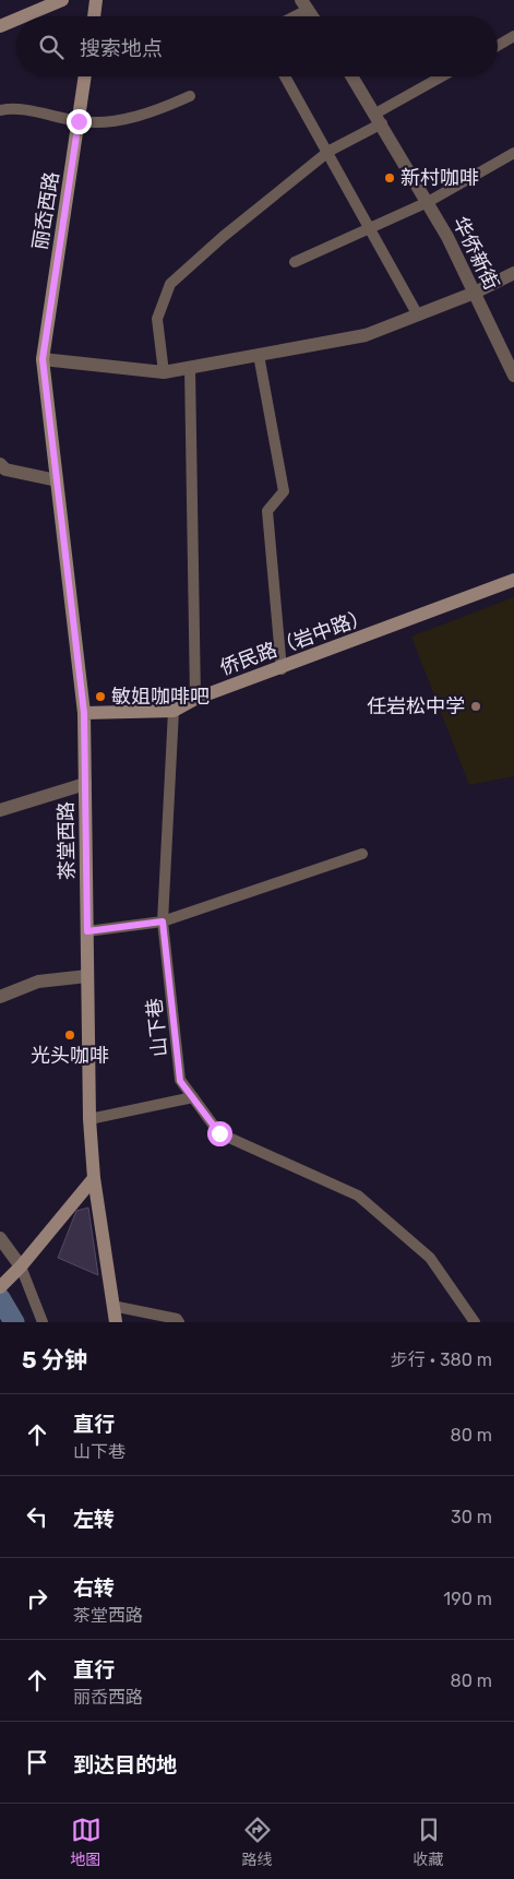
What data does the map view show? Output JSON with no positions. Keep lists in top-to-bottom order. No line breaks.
{"streets":{"street":["丽岙西路","华侨新街","侨民路（岩中路）","茶堂西路"],"lane":["山下巷"]},"crossings":[["丽岙西路","茶堂西路"],["侨民路（岩中路）","茶堂西路"],["侨民路（岩中路）","山下巷"]],"places":["新村咖啡","敏姐咖啡吧","任岩松中学","光头咖啡"],"page":{"search":"搜索地点","heading":["5 分钟","步行 · 380 m"],"list":[["直行","山下巷","80 m"],["左转","30 m"],["右转","茶堂西路","190 m"],["直行","丽岙西路","80 m"],"到达目的地"],"nav":["地图","路线","收藏"]}}
